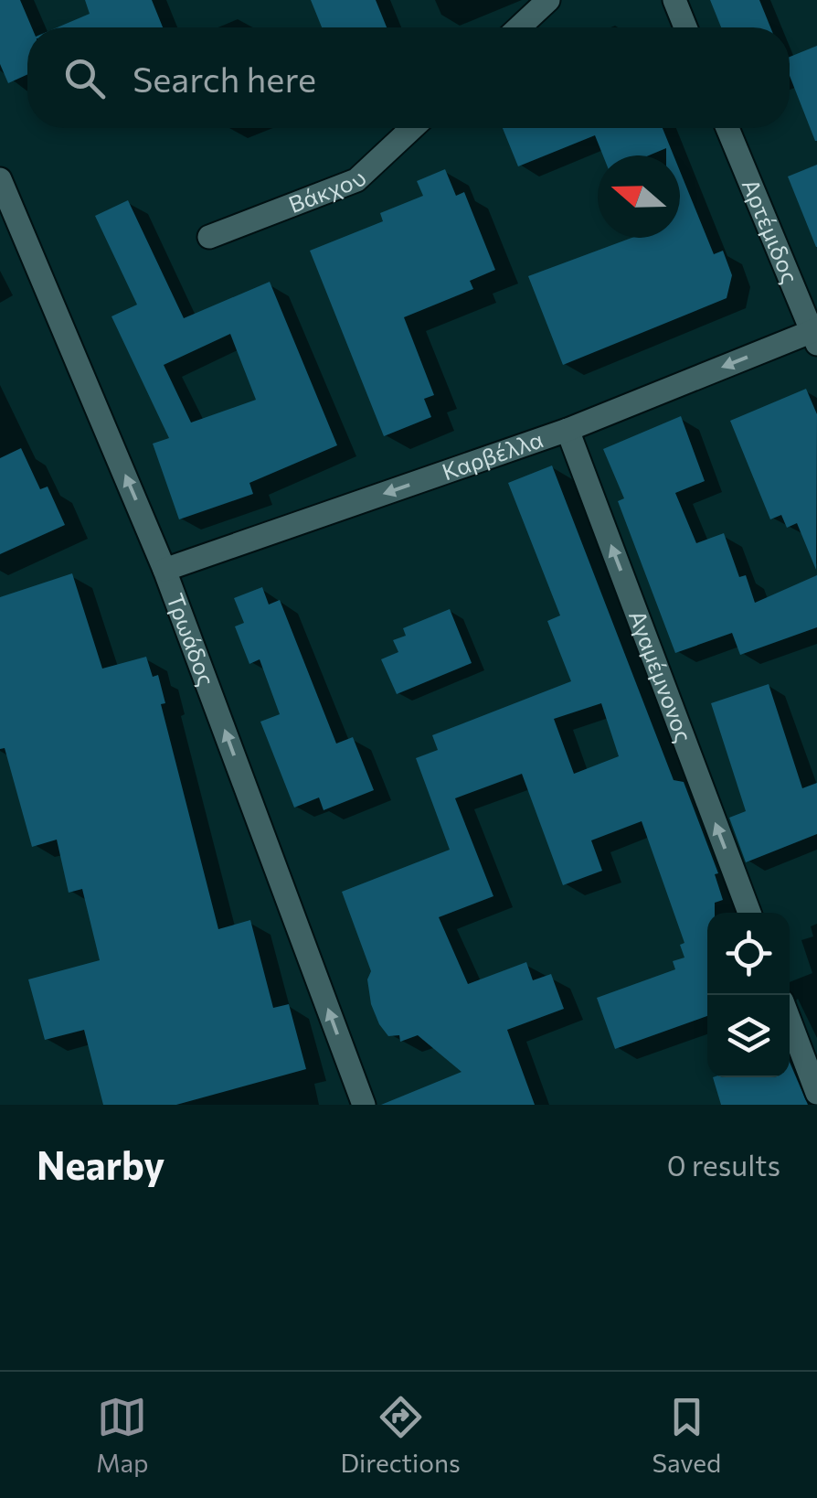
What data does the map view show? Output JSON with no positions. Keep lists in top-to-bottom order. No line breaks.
{"streets":{"street":["Βάκχου","Αρτέμιδος","Καρβέλλα","Τρωάδος","Αγαμέμνονος"]},"crossings":[["Αρτέμιδος","Καρβέλλα"],["Καρβέλλα","Τρωάδος"],["Καρβέλλα","Αγαμέμνονος"]],"one_way":["Καρβέλλα","Τρωάδος","Αγαμέμνονος"],"north":"left","page":{"search":"Search here","heading":["Nearby","0 results"],"nav":["Map","Directions","Saved"]}}
